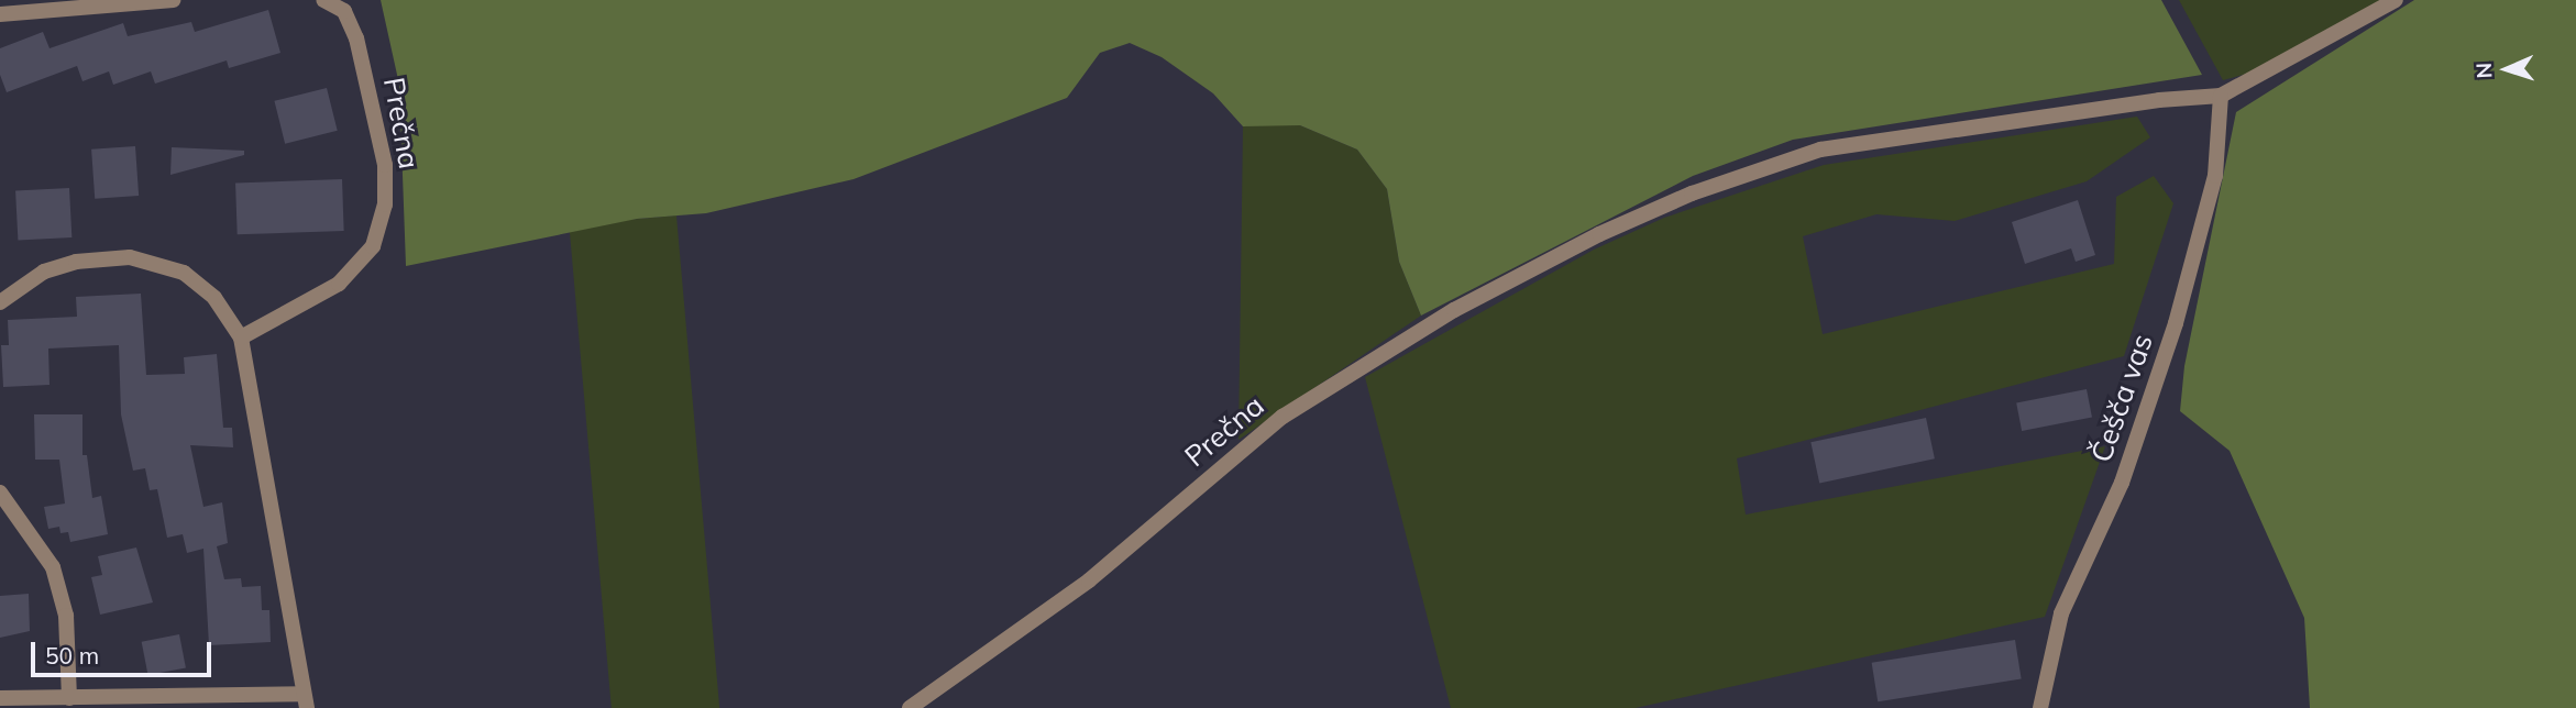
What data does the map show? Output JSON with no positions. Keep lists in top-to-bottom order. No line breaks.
{"streets":{"street":["Prečna","Češča vas"]},"crossings":[["Prečna","Češča vas"]],"scale_bar":"50 m","north":"left"}
